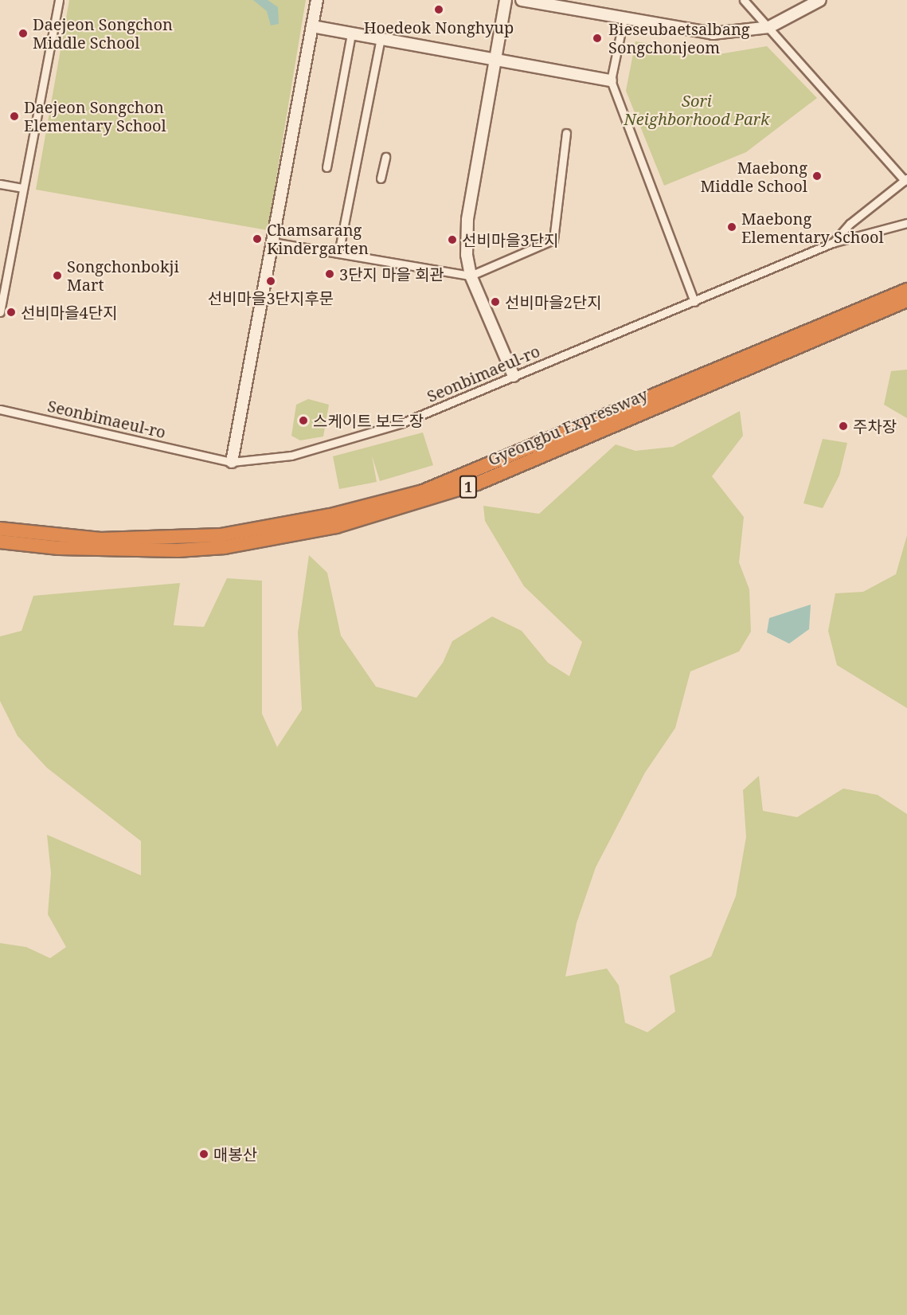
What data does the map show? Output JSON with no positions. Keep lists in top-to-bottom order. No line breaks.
{"streets":{"highway":["Gyeongbu Expressway","1"],"street":["Seonbimaeul-ro"]},"parks":["Sori Neighborhood Park"],"places":["Hoedeok Nonghyup","Daejeon Songchon Middle School","Bieseubaetsalbang Songchonjeom","Daejeon Songchon Elementary School","Maebong Middle School","Maebong Elementary School","Chamsarang Kindergarten","선비마을3단지","3단지 마을 회관","Songchonbokji Mart","선비마을3단지후문","선비마을2단지","선비마을4단지","스케이트 보드 장","주차장","매봉산"]}
